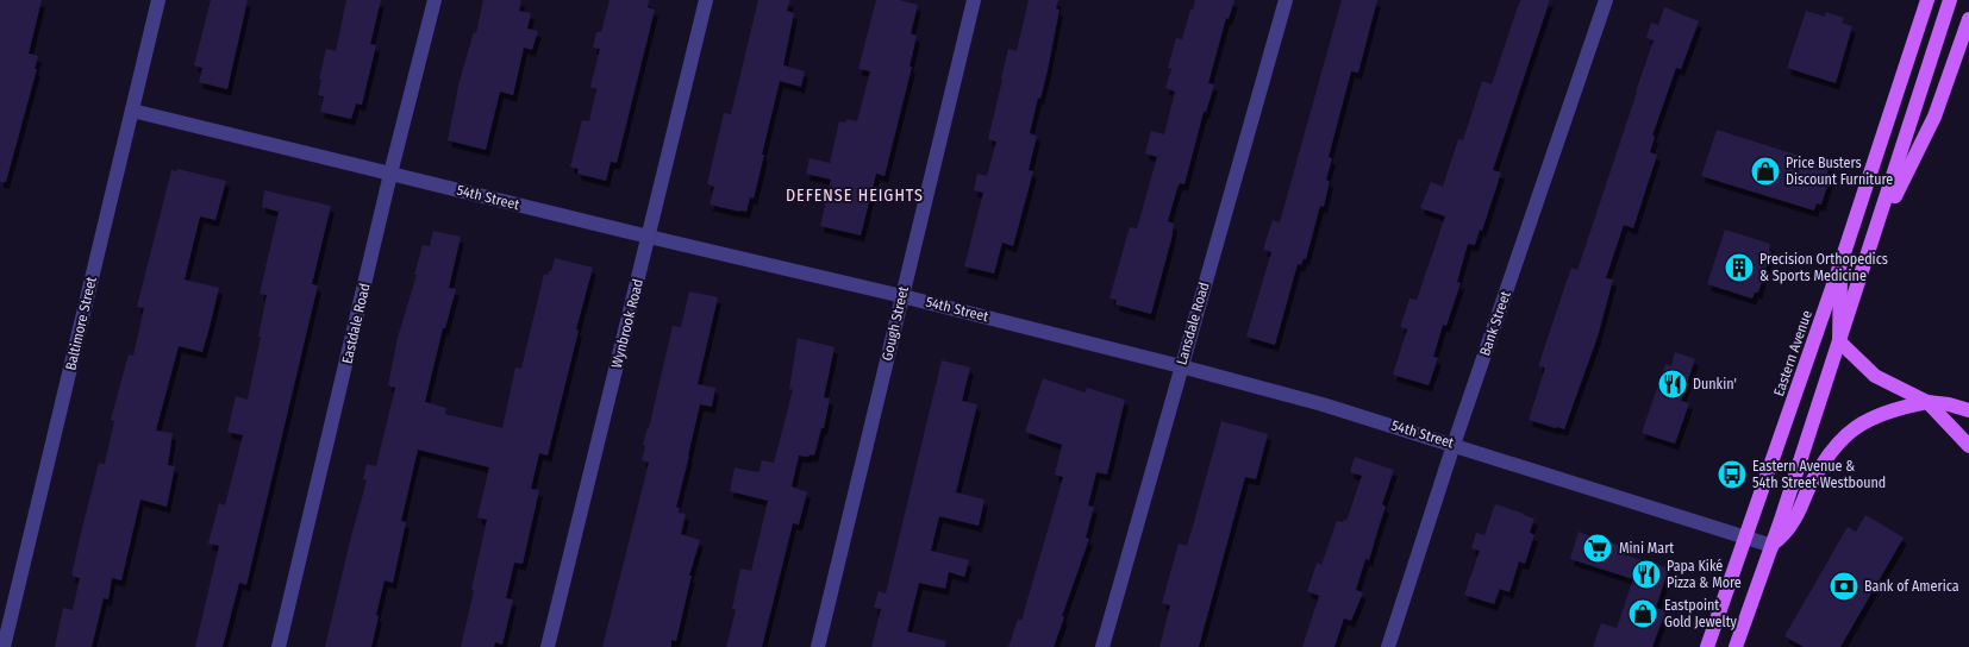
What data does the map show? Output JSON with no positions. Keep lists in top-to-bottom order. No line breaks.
{"streets":{"main road":["Eastern Avenue"],"street":["54th Street","Baltimore Street","Eastdale Road","Wynbrook Road","Gough Street","Lansdale Road","Bank Street"]},"crossings":[["54th Street","Baltimore Street"],["54th Street","Eastdale Road"],["54th Street","Wynbrook Road"],["54th Street","Gough Street"],["54th Street","Lansdale Road"],["54th Street","Bank Street"],["54th Street","Eastern Avenue"]],"districts":["DEFENSE HEIGHTS"],"places":{"shop":["Price Busters Discount Furniture","Eastpoint Gold Jewelty"],"building":["Precision Orthopedics & Sports Medicine"],"restaurant":["Dunkin'","Papa Kiké Pizza & More"],"bus stop":["Eastern Avenue & 54th Street Westbound"],"supermarket":["Mini Mart"],"bank":["Bank of America"]}}
